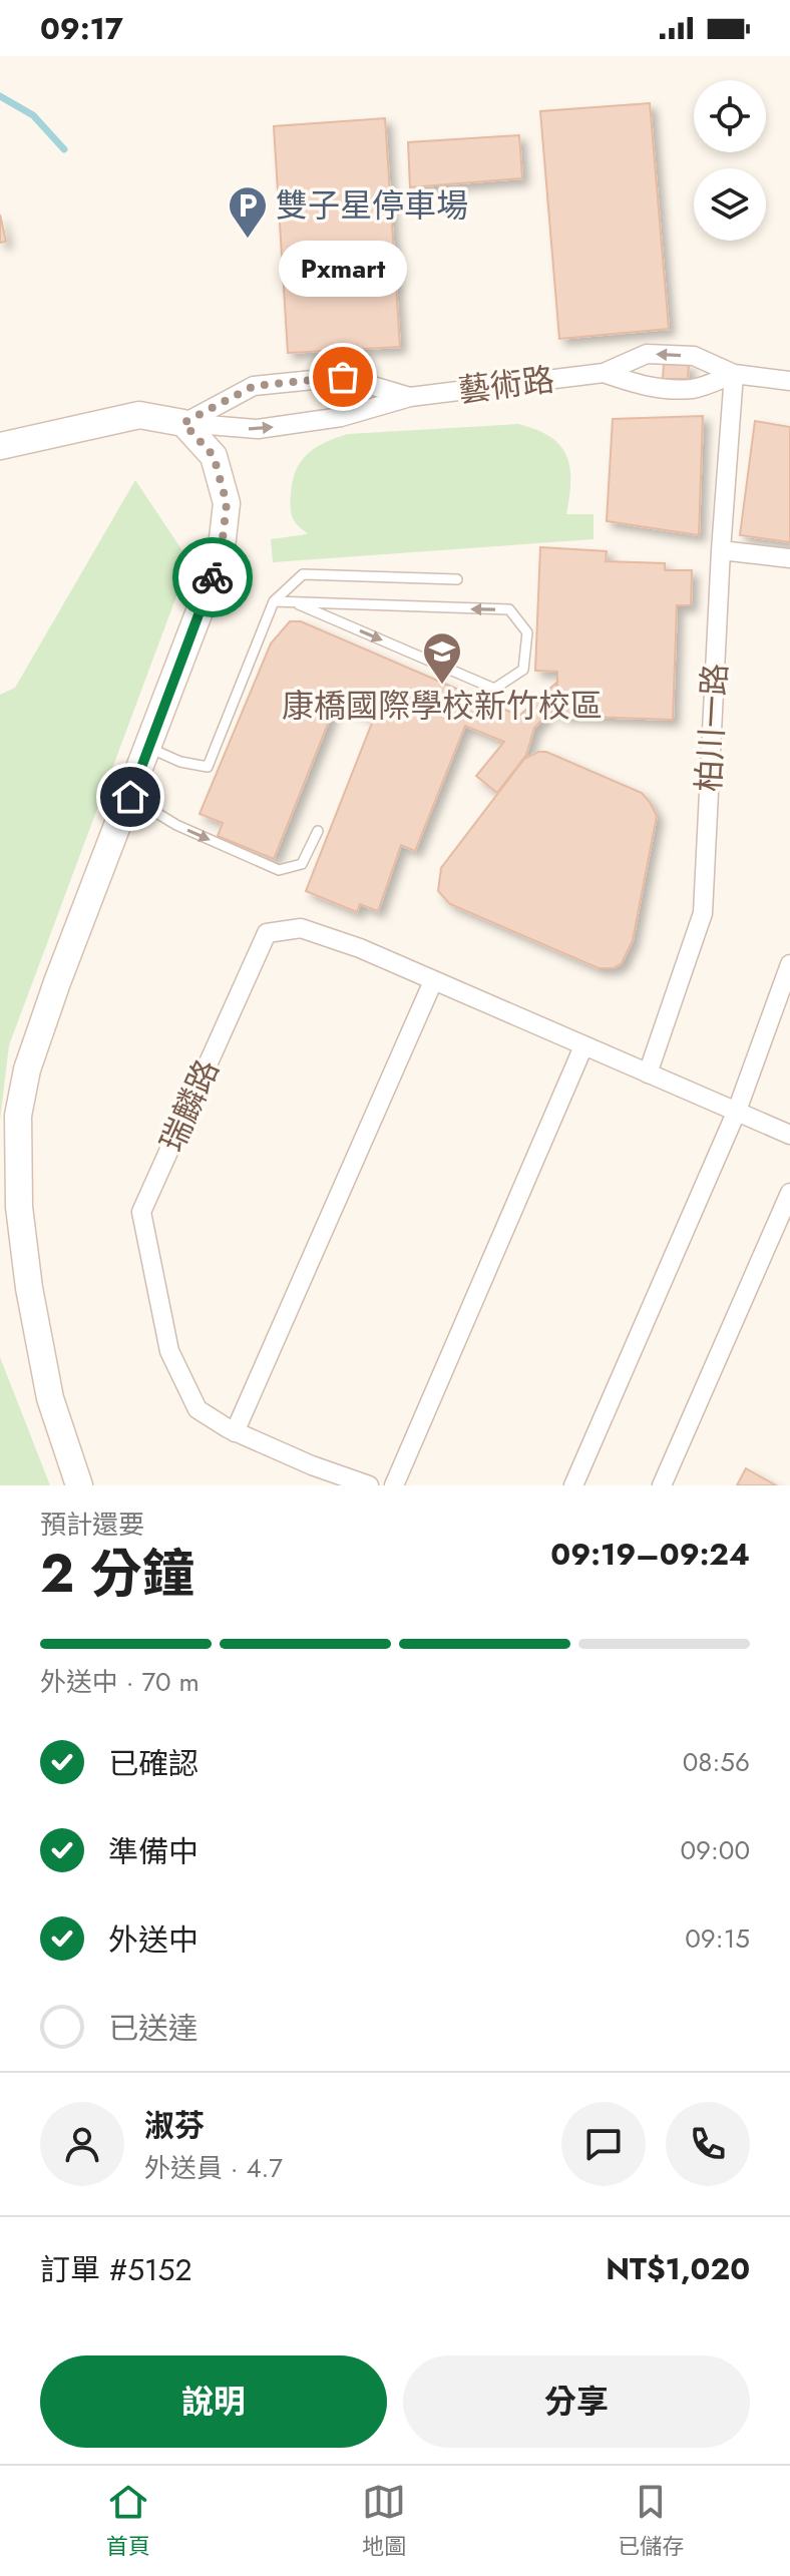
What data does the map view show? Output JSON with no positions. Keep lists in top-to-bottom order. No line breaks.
{"streets":{"street":["藝術路","柏川一路","瑞麟路"]},"crossings":[["藝術路","柏川一路"],["柏川一路","瑞麟路"]],"places":{"parking":["雙子星停車場"],"other":["Pxmart"],"school or university":["康橋國際學校新竹校區"]},"page":{"status":"09:17","bubble":"Pxmart","heading":["2 分鐘","預計還要","09:19–09:24"],"panel":["淑芬","外送員 · 4.7","訂單 #5152","NT$1,020"],"bar":"外送中 · 70 m","list":[["已確認","08:56"],["準備中","09:00"],["外送中","09:15"],"已送達"],"buttons":["說明","分享"],"tabs":["首頁","地圖","已儲存"]}}
